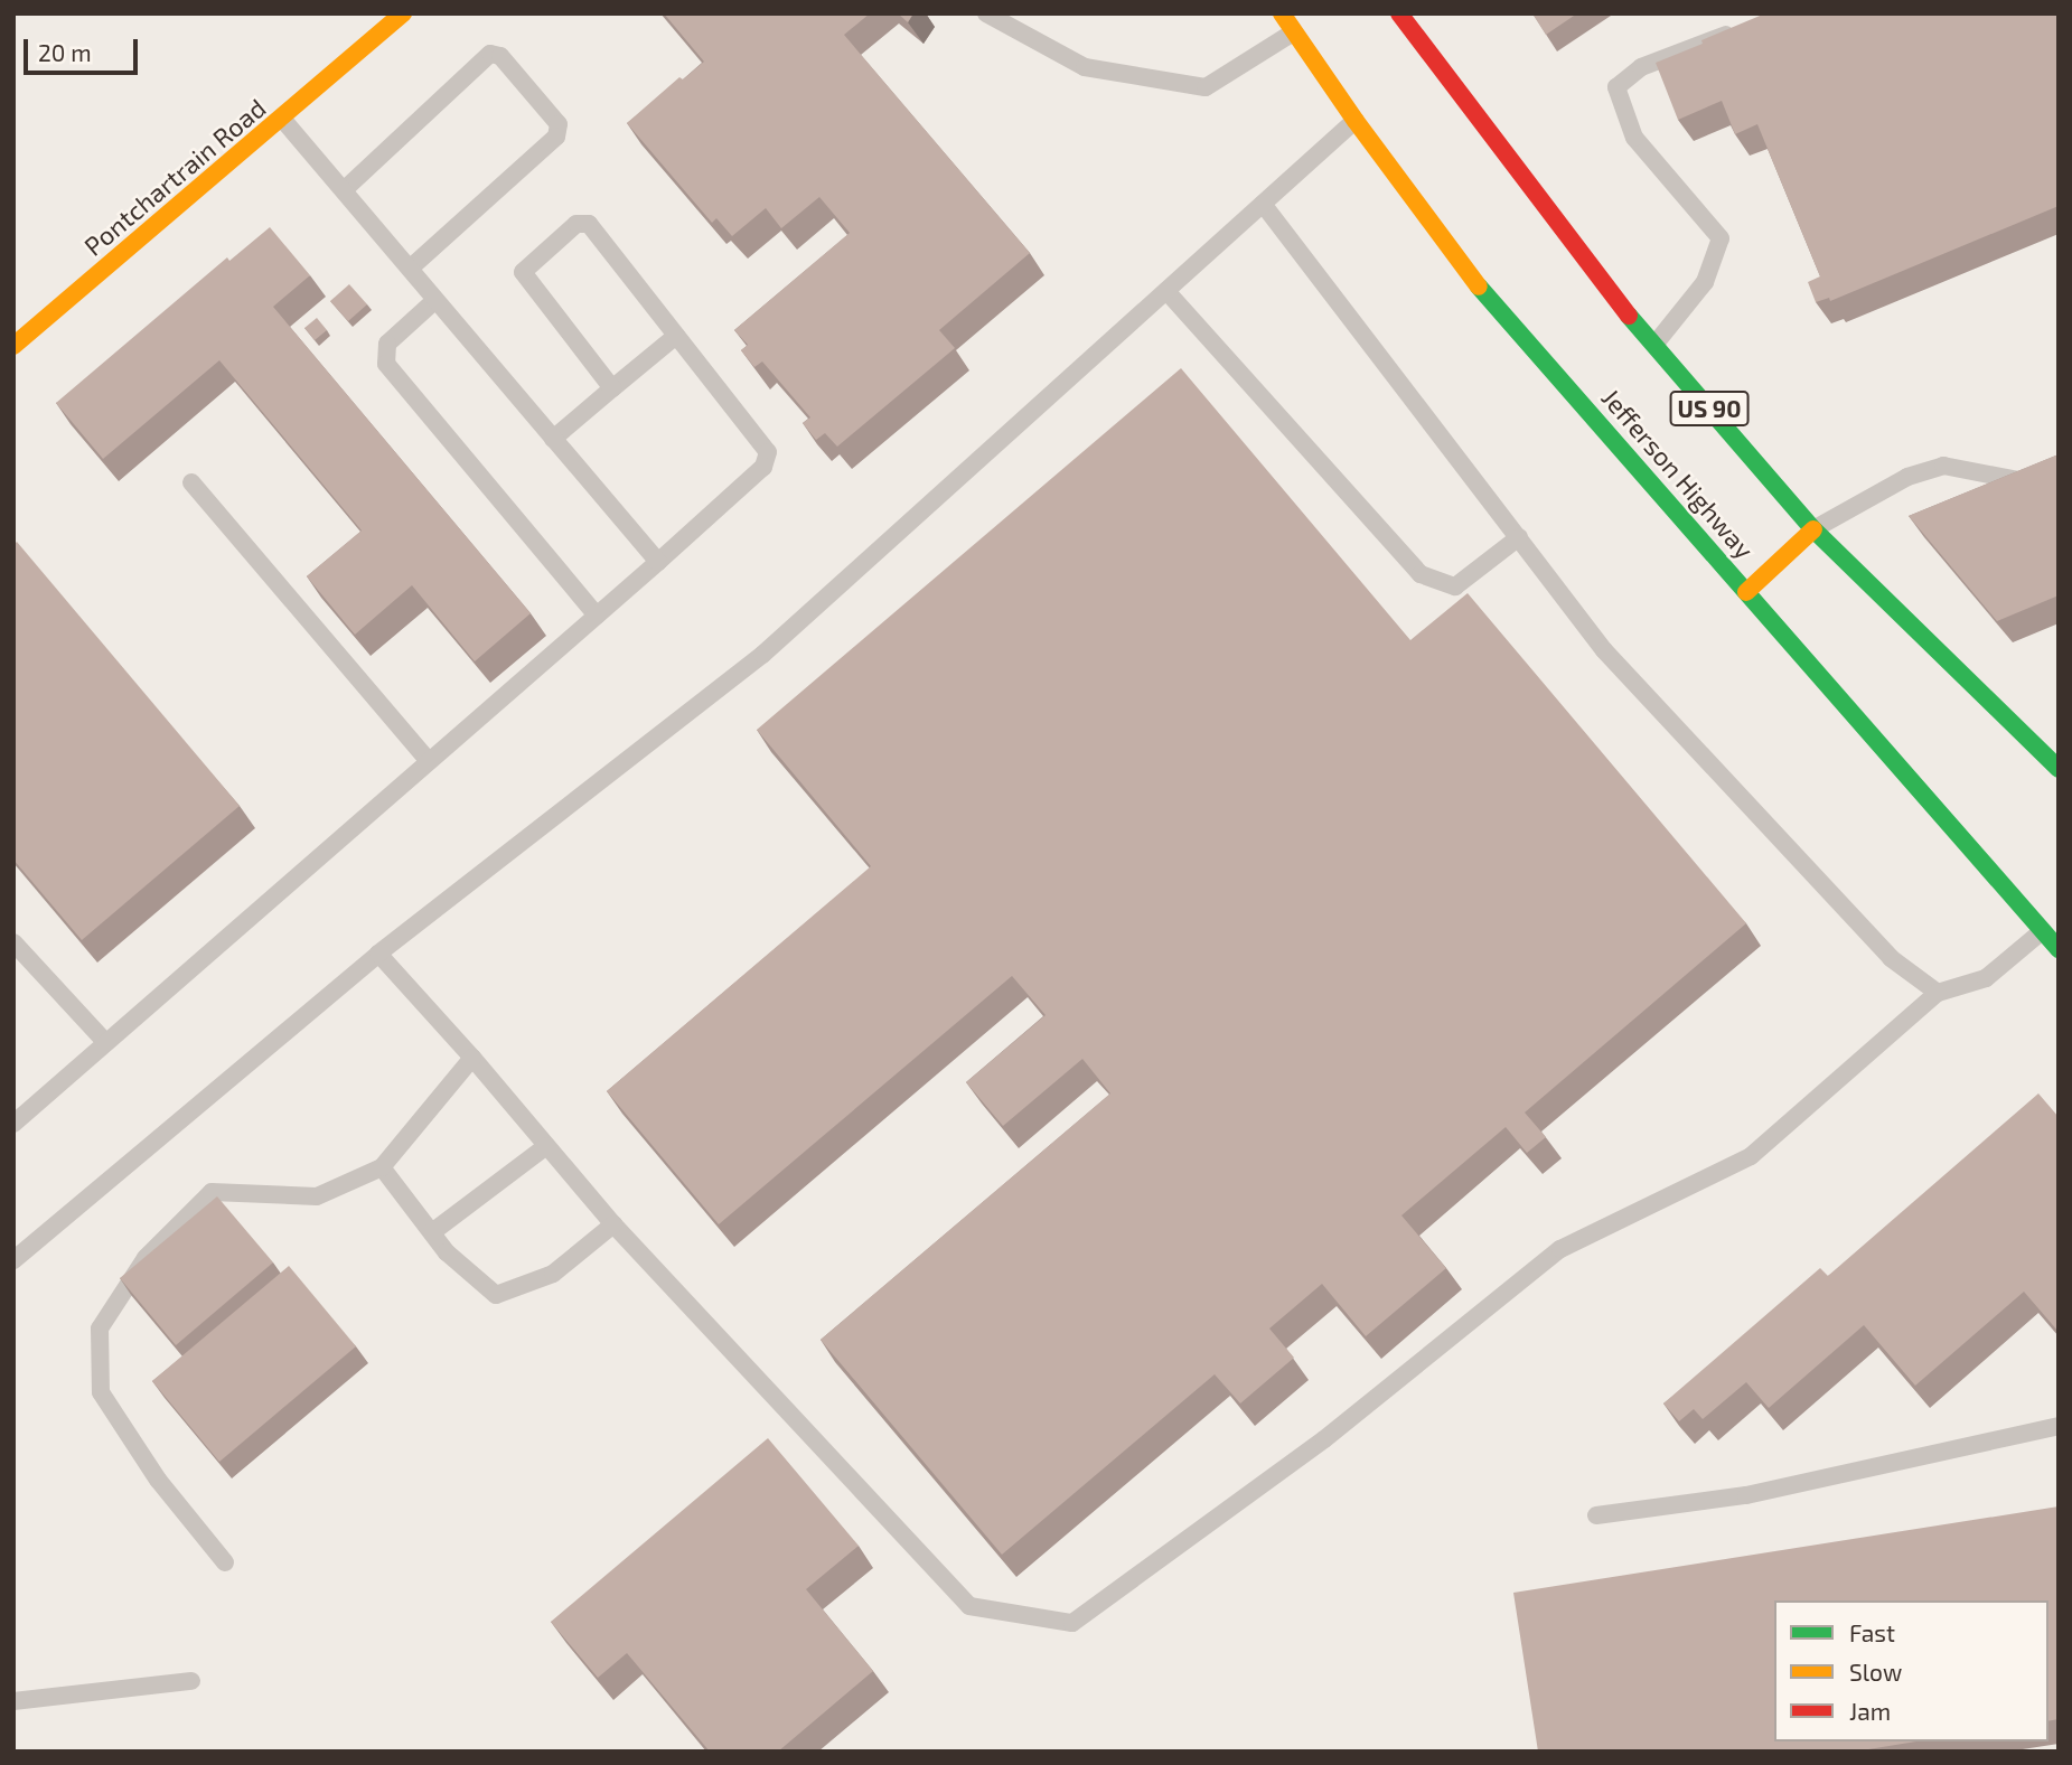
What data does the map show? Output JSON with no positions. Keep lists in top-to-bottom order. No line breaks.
{"streets":{"main road":["Pontchartrain Road","US 90","Jefferson Highway"]},"legend":["Fast","Slow","Jam"],"scale_bar":"20 m"}
